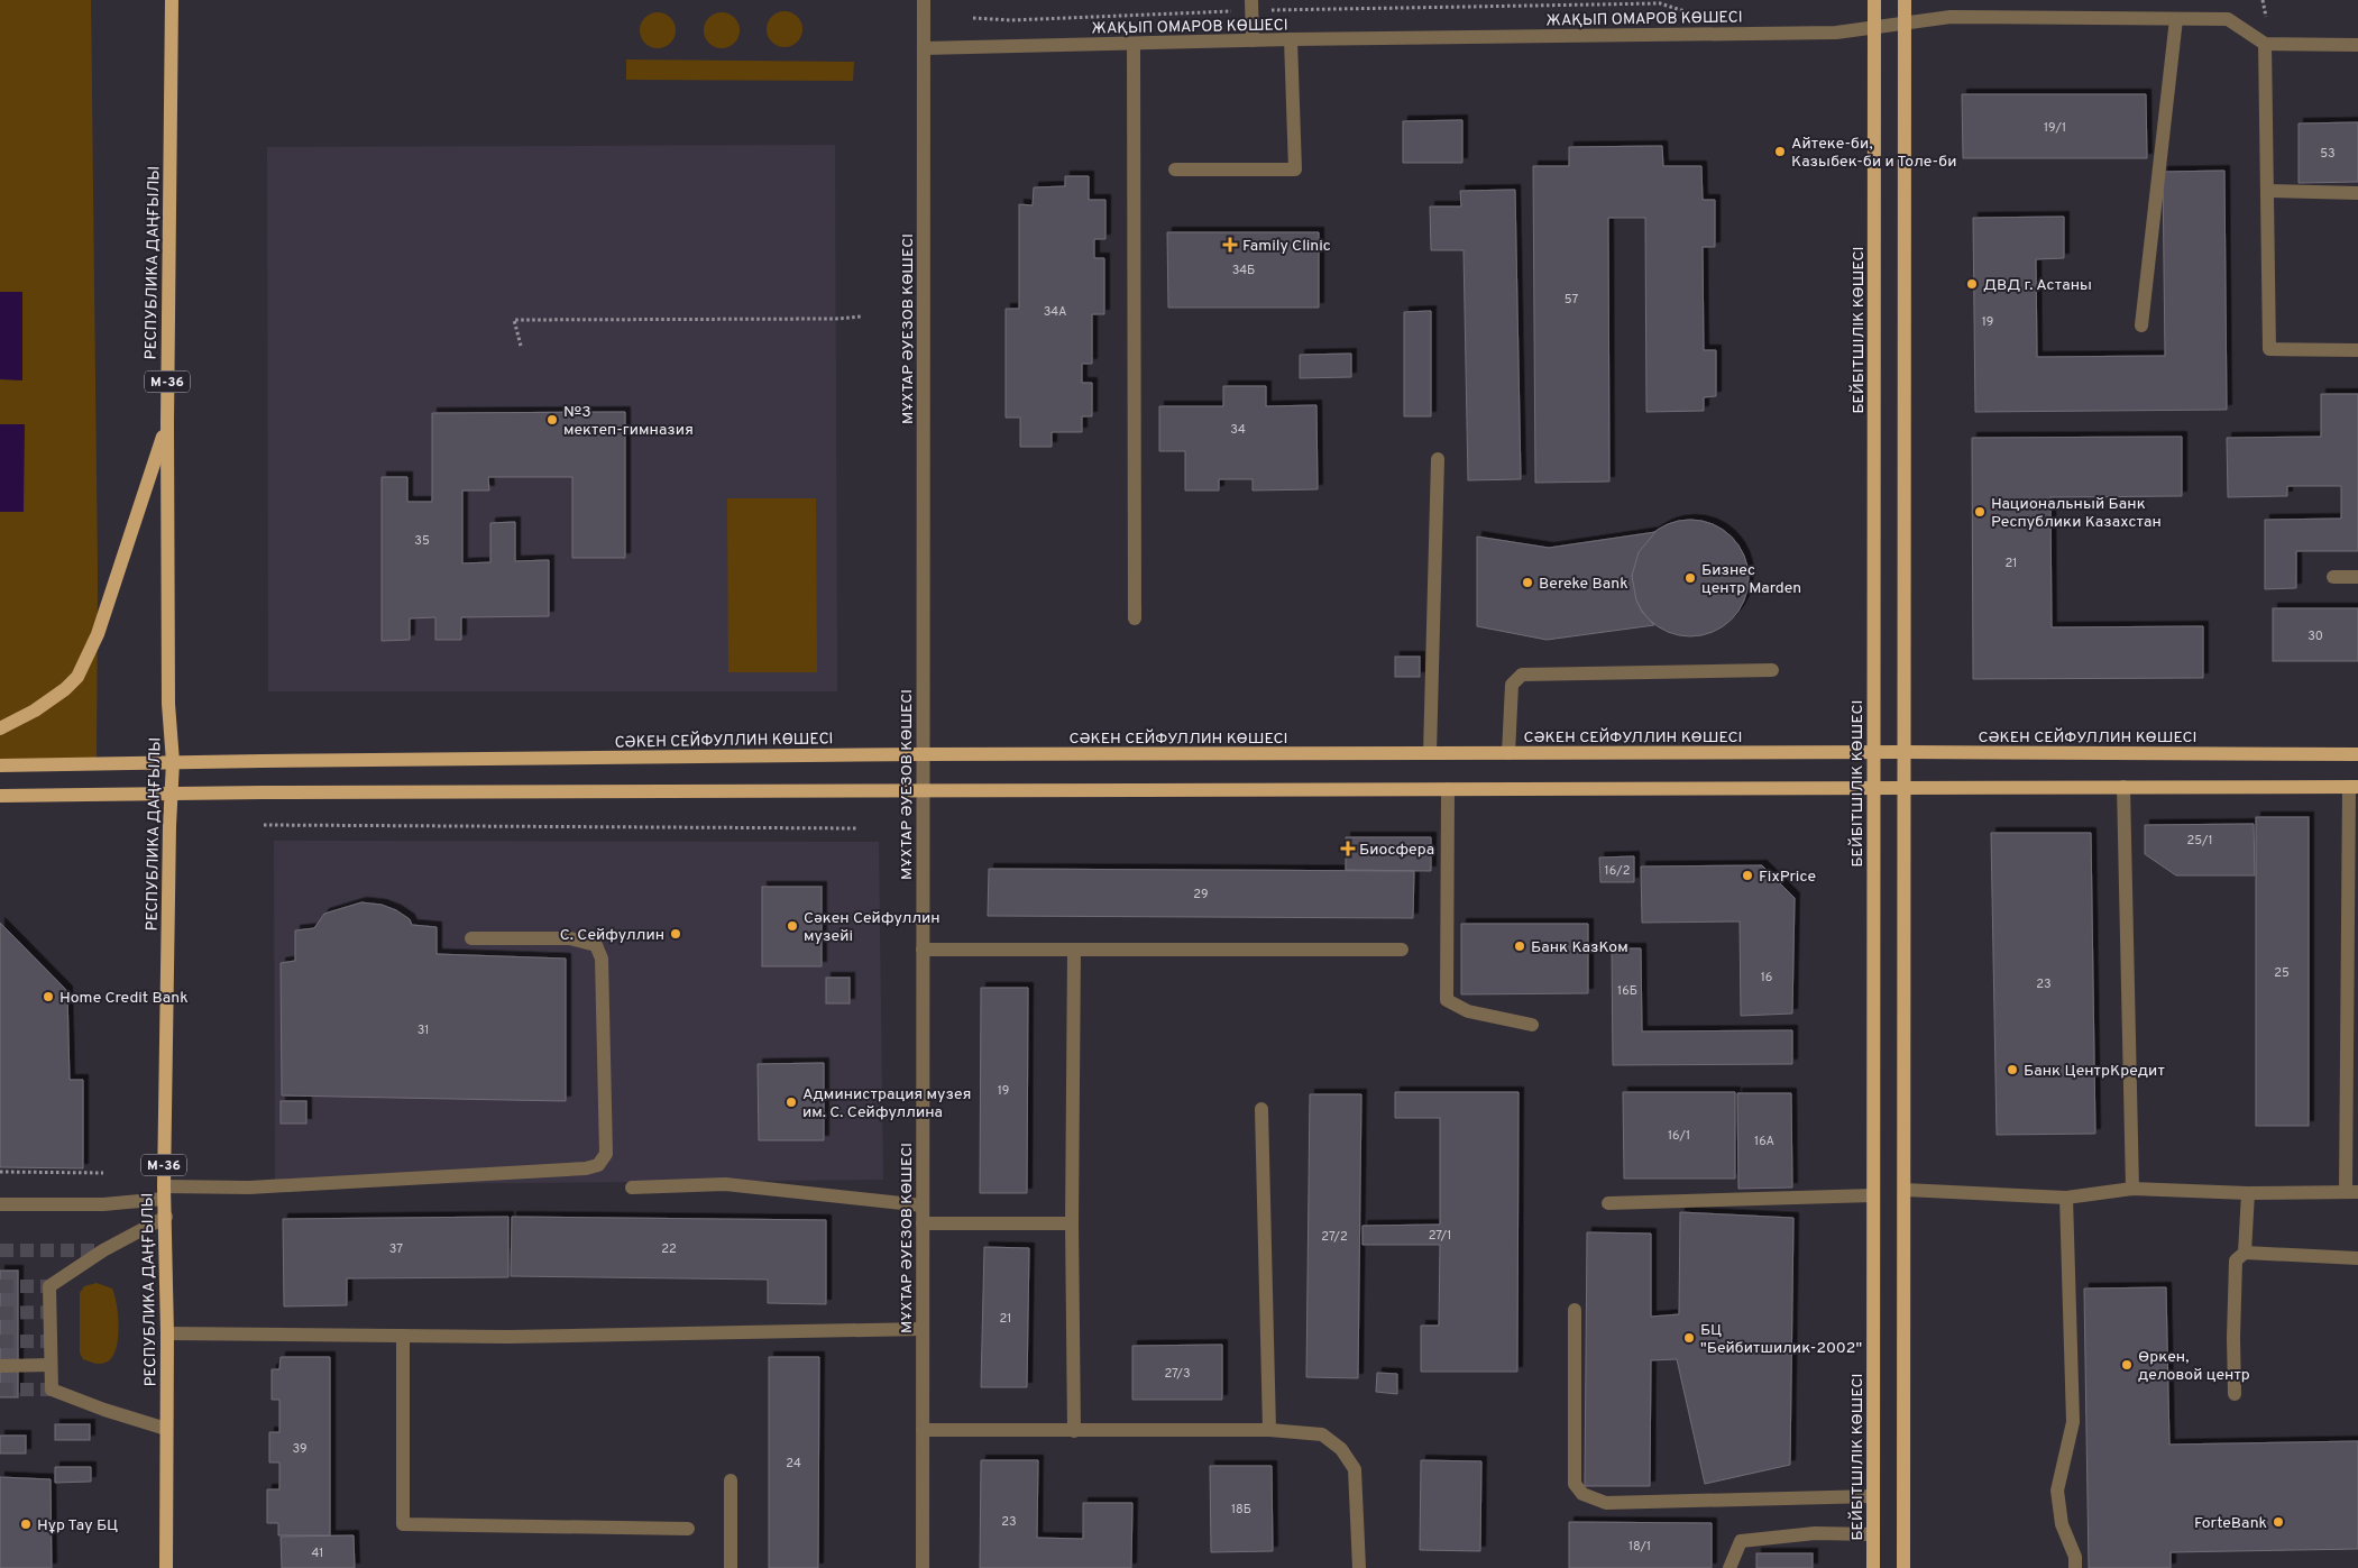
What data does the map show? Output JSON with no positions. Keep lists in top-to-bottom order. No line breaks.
{"streets":{"main road":["РЕСПУБЛИКА ДАҢҒЫЛЫ","БЕЙБІТШІЛІК КӨШЕСІ","M-36","СӘКЕН СЕЙФУЛЛИН КӨШЕСІ"],"street":["ЖАҚЫП ОМАРОВ КӨШЕСІ","МҰХТАР ӘУЕЗОВ КӨШЕСІ"]},"crossings":[["ЖАҚЫП ОМАРОВ КӨШЕСІ","МҰХТАР ӘУЕЗОВ КӨШЕСІ"],["ЖАҚЫП ОМАРОВ КӨШЕСІ","БЕЙБІТШІЛІК КӨШЕСІ"],["РЕСПУБЛИКА ДАҢҒЫЛЫ","СӘКЕН СЕЙФУЛЛИН КӨШЕСІ"],["МҰХТАР ӘУЕЗОВ КӨШЕСІ","СӘКЕН СЕЙФУЛЛИН КӨШЕСІ"],["БЕЙБІТШІЛІК КӨШЕСІ","СӘКЕН СЕЙФУЛЛИН КӨШЕСІ"]],"places":{"other":["Айтеке-би, Казыбек-би и Толе-би","ДВД г. Астаны","№3 мектеп-гимназия","Национальный Банк Республики Казахстан","Бизнес центр Marden","Bereke Bank","FixPrice","Сәкен Сейфуллин музейі","С. Сейфуллин","Банк КазКом","Home Credit Bank","Банк ЦентрКредит","Администрация музея им. С. Сейфуллина","БЦ \"Бейбитшилик-2002\"","Өркен, деловой центр","ForteBank","Нұр Тау БЦ"],"health":["Family Clinic","Биосфера"]},"house_numbers":["19/1","53","34Б","57","34А","19","34","35","21","30","25/1","16/2","29","25","16","23","16Б","31","19","16/1","16А","27/1","27/2","37","22","21","27/3","39","24","18Б","23","18/1","41"]}
